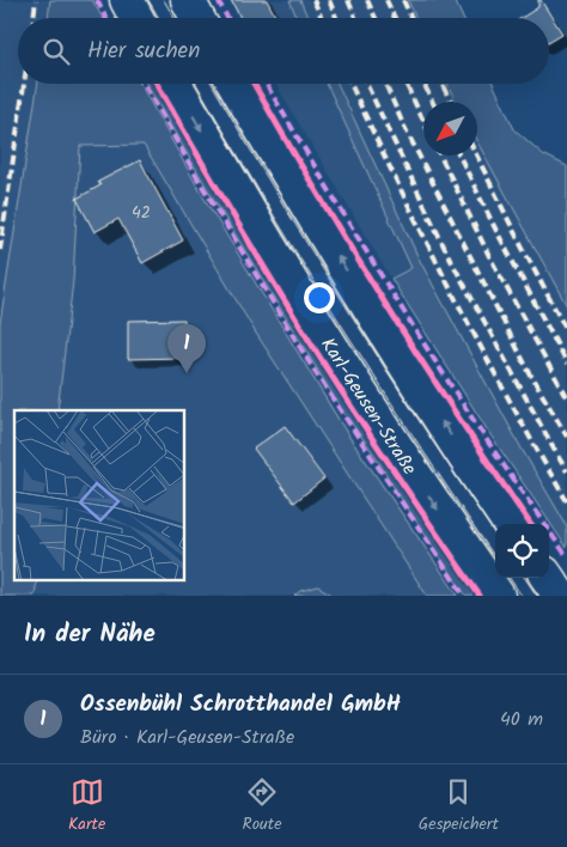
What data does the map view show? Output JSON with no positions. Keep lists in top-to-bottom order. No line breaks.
{"streets":{"main road":["Karl-Geusen-Straße"]},"house_numbers":["42"],"north":"bottom left","page":{"search":"Hier suchen","pins":"1","heading":"In der Nähe","list":[{"mark":"1","name":"Ossenbühl Schrotthandel GmbH","note":"Büro · Karl-Geusen-Straße","value":"40 m"}],"nav":["Karte","Route","Gespeichert"]}}
